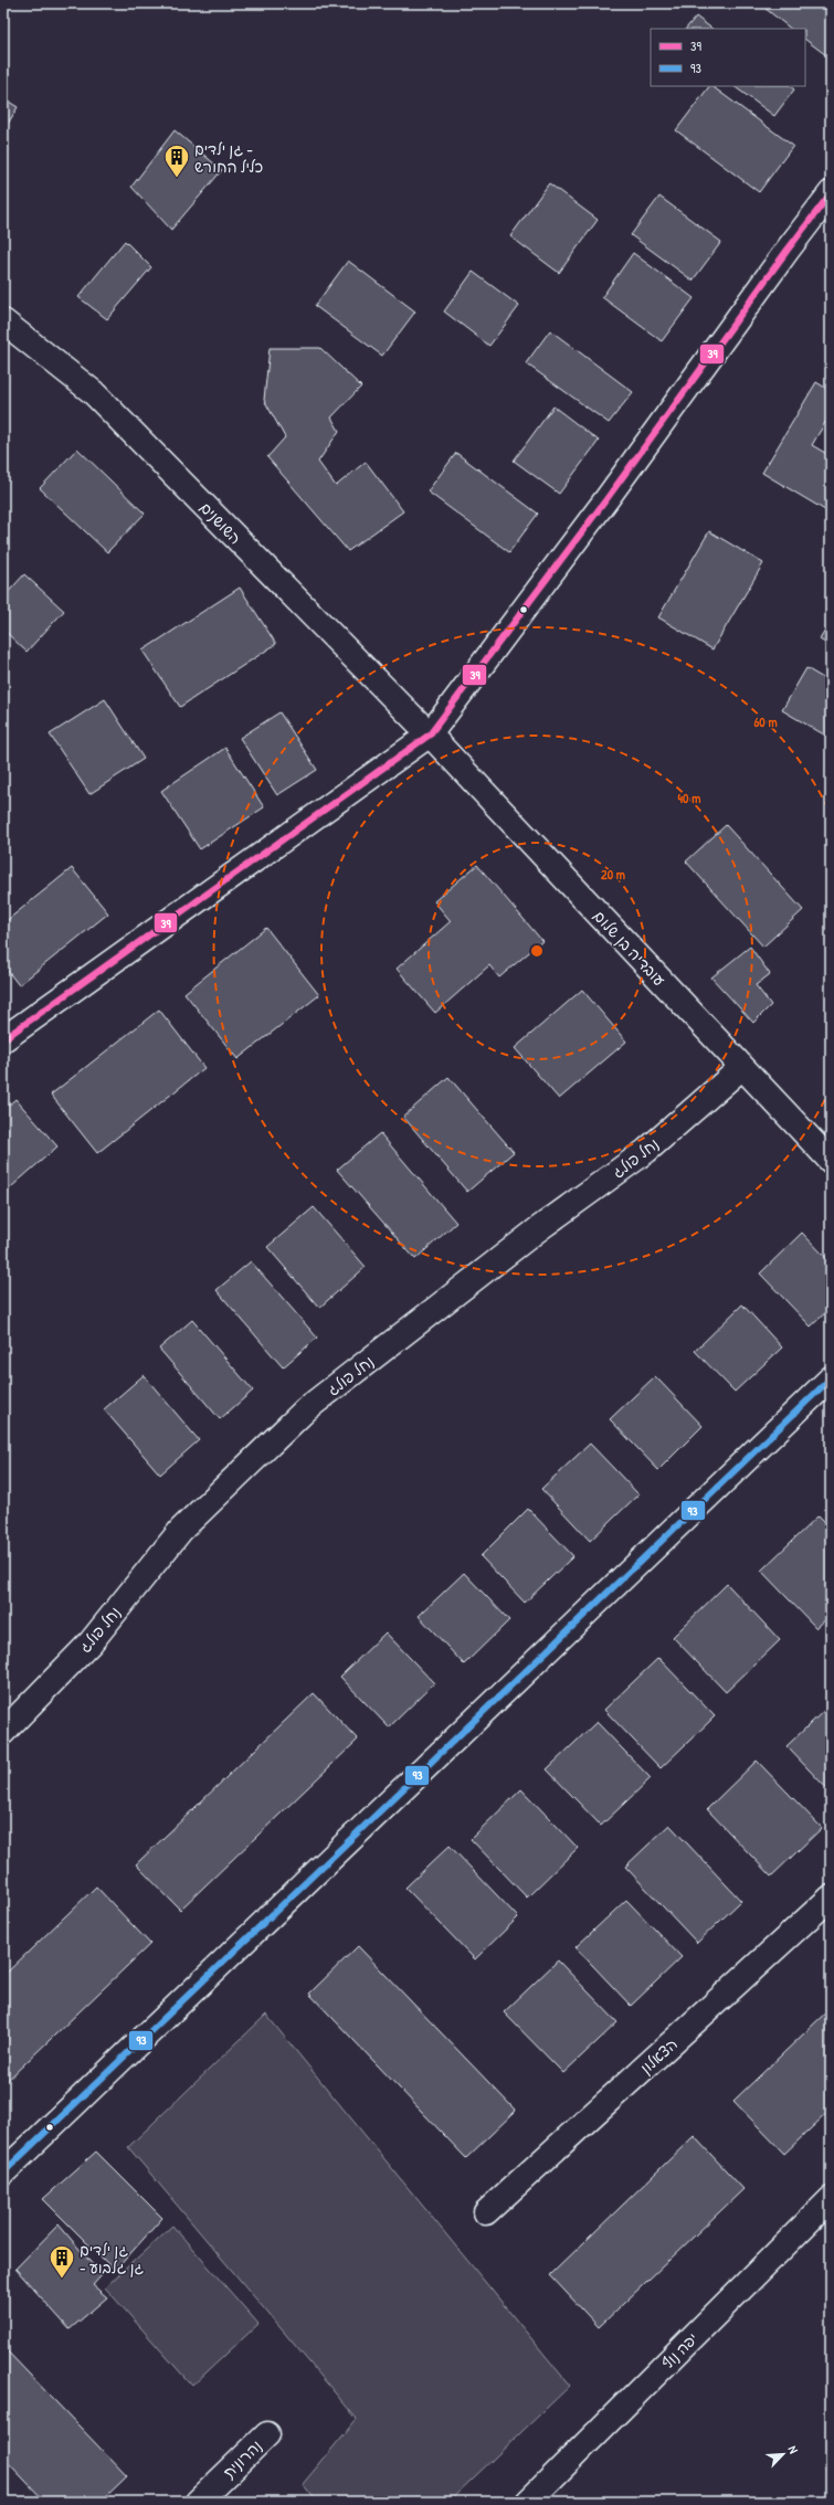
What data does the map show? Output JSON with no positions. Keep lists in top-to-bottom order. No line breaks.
{"streets":{"street":["השושנים","עובדיה בן שלום","נחל פולג","הצאלון","יפה נוף","נהרונית"]},"crossings":[["השושנים","עובדיה בן שלום"],["עובדיה בן שלום","נחל פולג"]],"places":{"building":["גן ילדים - כליל החורש","גן ילדים - גן גלבוע"]},"lines":["transit line 39","transit line 93"],"legend":["39","93"],"north":"top right","rings":["60 m","40 m","20 m"]}
